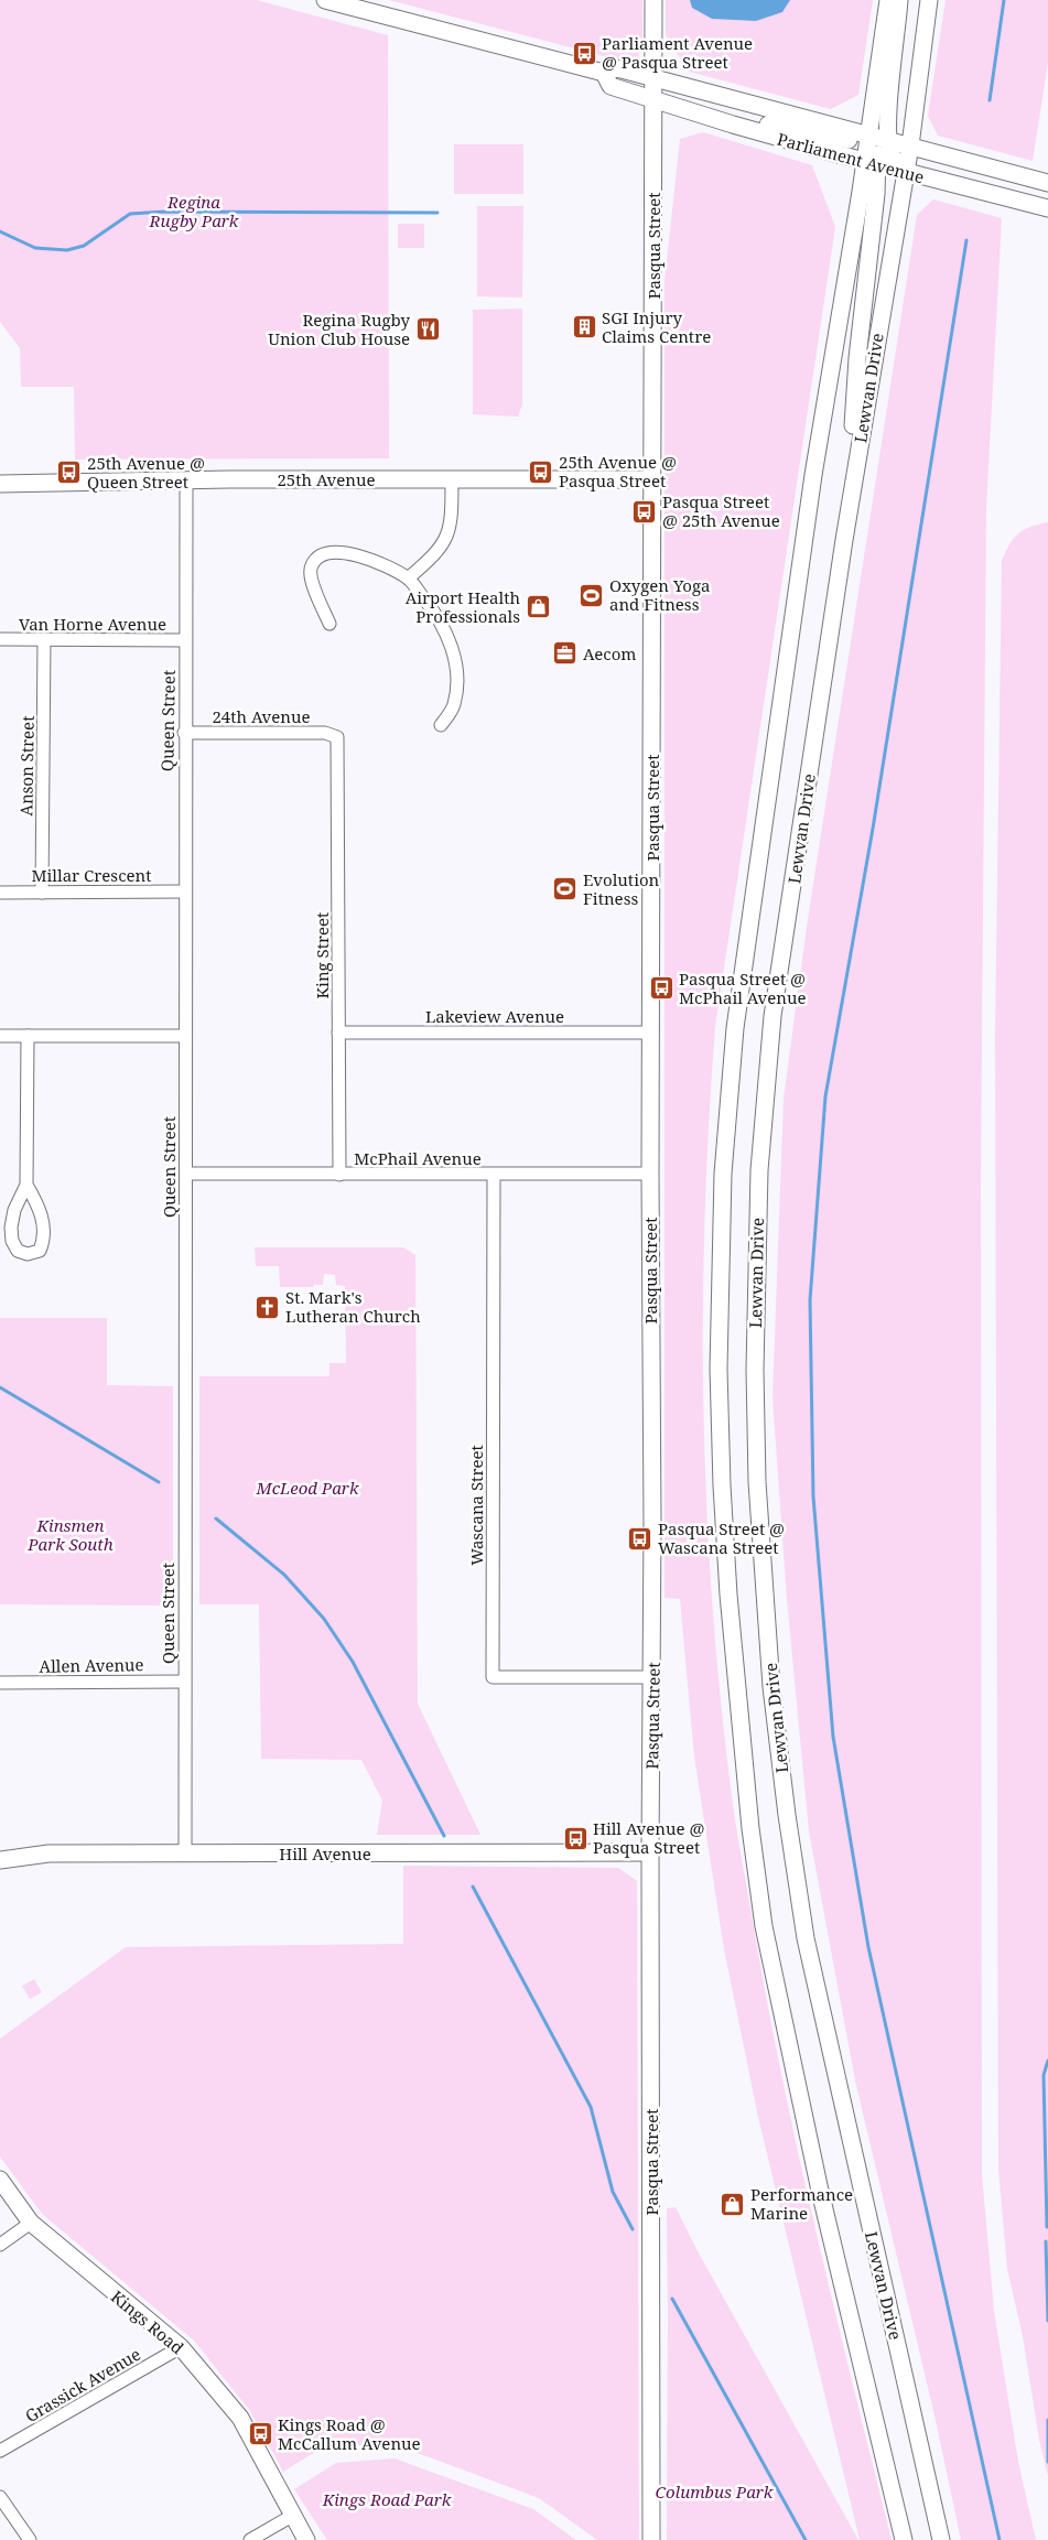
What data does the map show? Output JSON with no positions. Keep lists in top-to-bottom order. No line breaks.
{"streets":{"main road":["Parliament Avenue","Pasqua Street","Lewvan Drive","25th Avenue","Hill Avenue","Kings Road"],"street":["Van Horne Avenue","24th Avenue","Queen Street","Anson Street","Millar Crescent","King Street","Lakeview Avenue","McPhail Avenue","Wascana Street","Allen Avenue","Grassick Avenue"]},"crossings":[["Parliament Avenue","Pasqua Street"],["Parliament Avenue","Lewvan Drive"],["Pasqua Street","25th Avenue"],["Pasqua Street","Lakeview Avenue"],["Pasqua Street","McPhail Avenue"],["Pasqua Street","Wascana Street"],["Pasqua Street","Hill Avenue"],["25th Avenue","Queen Street"],["Van Horne Avenue","Queen Street"],["Van Horne Avenue","Anson Street"],["24th Avenue","Queen Street"],["24th Avenue","King Street"],["Queen Street","Millar Crescent"],["Queen Street","McPhail Avenue"],["Queen Street","Allen Avenue"],["Queen Street","Hill Avenue"],["Anson Street","Millar Crescent"],["King Street","Lakeview Avenue"],["King Street","McPhail Avenue"],["McPhail Avenue","Wascana Street"],["Kings Road","Grassick Avenue"]],"parks":["Regina Rugby Park","McLeod Park","Kinsmen Park South","Columbus Park","Kings Road Park"],"places":{"bus stop":["Parliament Avenue @ Pasqua Street","25th Avenue @ Pasqua Street","25th Avenue @ Queen Street","Pasqua Street @ 25th Avenue","Pasqua Street @ McPhail Avenue","Pasqua Street @ Wascana Street","Hill Avenue @ Pasqua Street","Kings Road @ McCallum Avenue"],"building":["SGI Injury Claims Centre"],"restaurant":["Regina Rugby Union Club House"],"sports":["Oxygen Yoga and Fitness","Evolution Fitness"],"shop":["Airport Health Professionals","Performance Marine"],"office":["Aecom"],"church":["St. Mark's Lutheran Church"]}}
